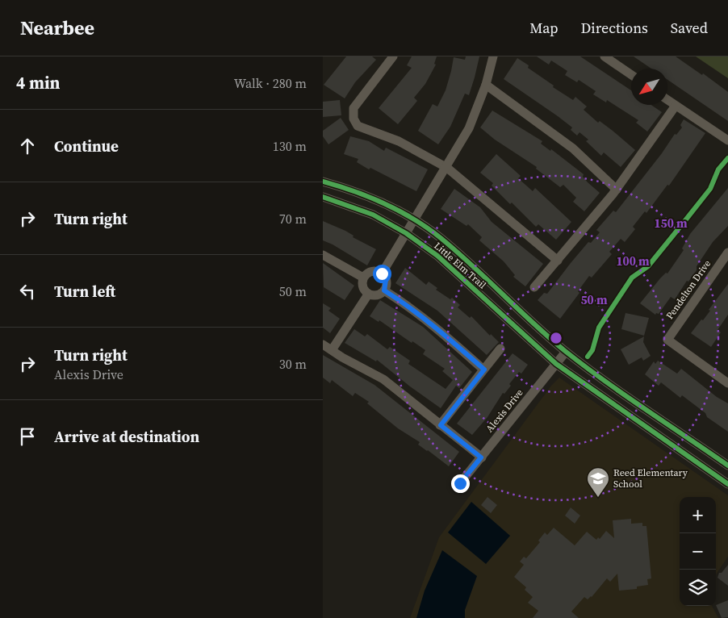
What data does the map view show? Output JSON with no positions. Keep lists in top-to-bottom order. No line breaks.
{"streets":{"street":["Little Elm Trail","Pendelton Drive","Alexis Drive"]},"crossings":[["Little Elm Trail","Alexis Drive"]],"places":{"school or university":["Reed Elementary School"]},"north":"bottom left","page":{"header":"Nearbee","nav":["Map","Directions","Saved"],"heading":["4 min","Walk · 280 m"],"list":[["Continue","130 m"],["Turn right","70 m"],["Turn left","50 m"],["Turn right","Alexis Drive","30 m"],"Arrive at destination"],"map_buttons":["+","−"]},"rings":["150 m","100 m","50 m"]}
